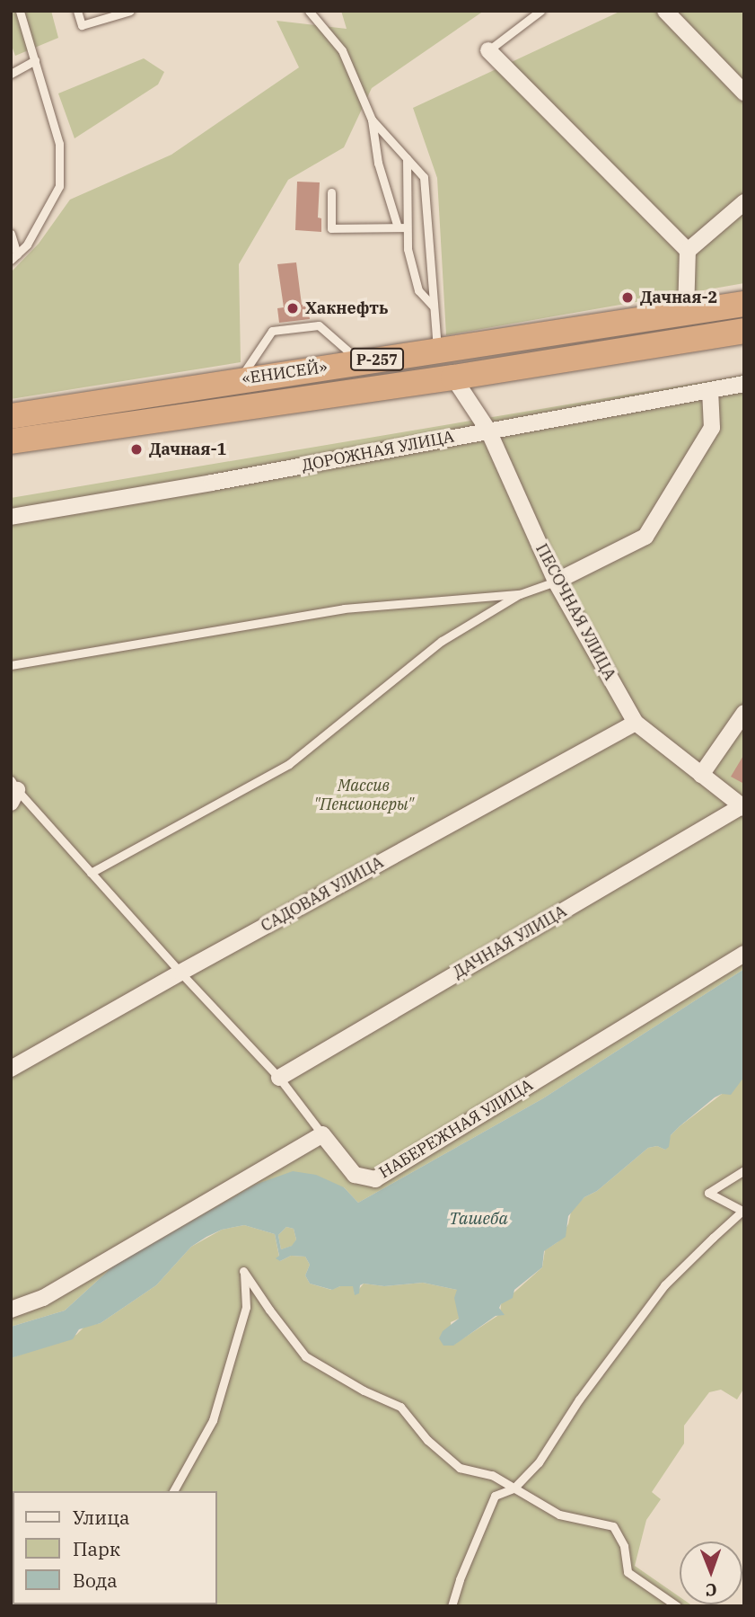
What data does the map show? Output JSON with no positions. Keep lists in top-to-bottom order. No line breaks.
{"streets":{"highway":["Р-257","«ЕНИСЕЙ»"],"street":["ДОРОЖНАЯ УЛИЦА","ПЕСОЧНАЯ УЛИЦА","САДОВАЯ УЛИЦА","ДАЧНАЯ УЛИЦА","НАБЕРЕЖНАЯ УЛИЦА"]},"crossings":[["«ЕНИСЕЙ»","ПЕСОЧНАЯ УЛИЦА"],["ДОРОЖНАЯ УЛИЦА","ПЕСОЧНАЯ УЛИЦА"],["ПЕСОЧНАЯ УЛИЦА","САДОВАЯ УЛИЦА"],["ПЕСОЧНАЯ УЛИЦА","ДАЧНАЯ УЛИЦА"]],"water":["Ташеба"],"parks":["Массив \"Пенсионеры\""],"places":["Дачная-2","Хакнефть","Дачная-1"],"legend":["Улица","Парк","Вода"],"north":"bottom"}
